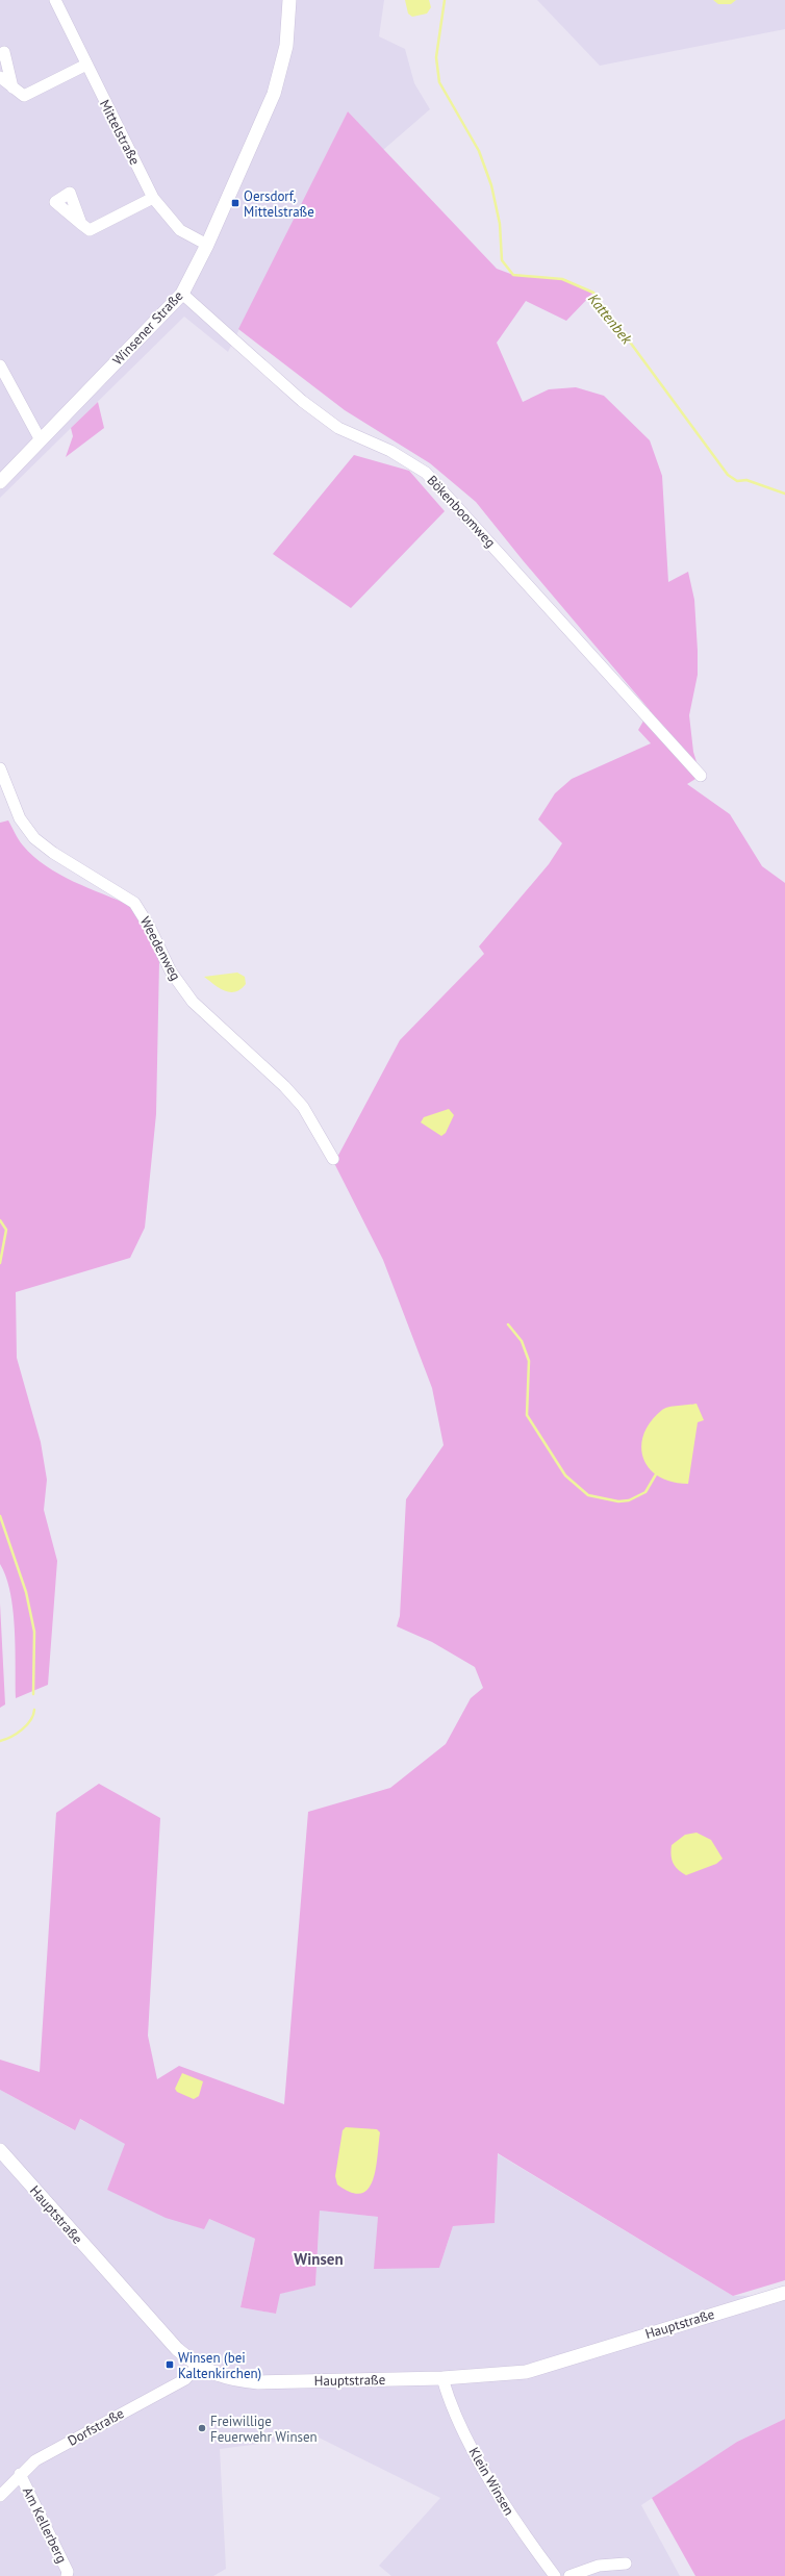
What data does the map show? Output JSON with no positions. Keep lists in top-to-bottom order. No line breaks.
{"streets":{"street":["Mittelstraße","Winsener Straße","Bökenboomweg","Weedenweg","Hauptstraße","Dorfstraße","Klein Winsen","Am Kellerberg"]},"crossings":[["Mittelstraße","Winsener Straße"],["Winsener Straße","Bökenboomweg"],["Hauptstraße","Dorfstraße"],["Hauptstraße","Klein Winsen"],["Dorfstraße","Am Kellerberg"]],"districts":["Winsen"],"water":["Kattenbek"],"places":{"transit":["Oersdorf, Mittelstraße","Winsen (bei Kaltenkirchen)"],"other":["Freiwillige Feuerwehr Winsen"]}}
